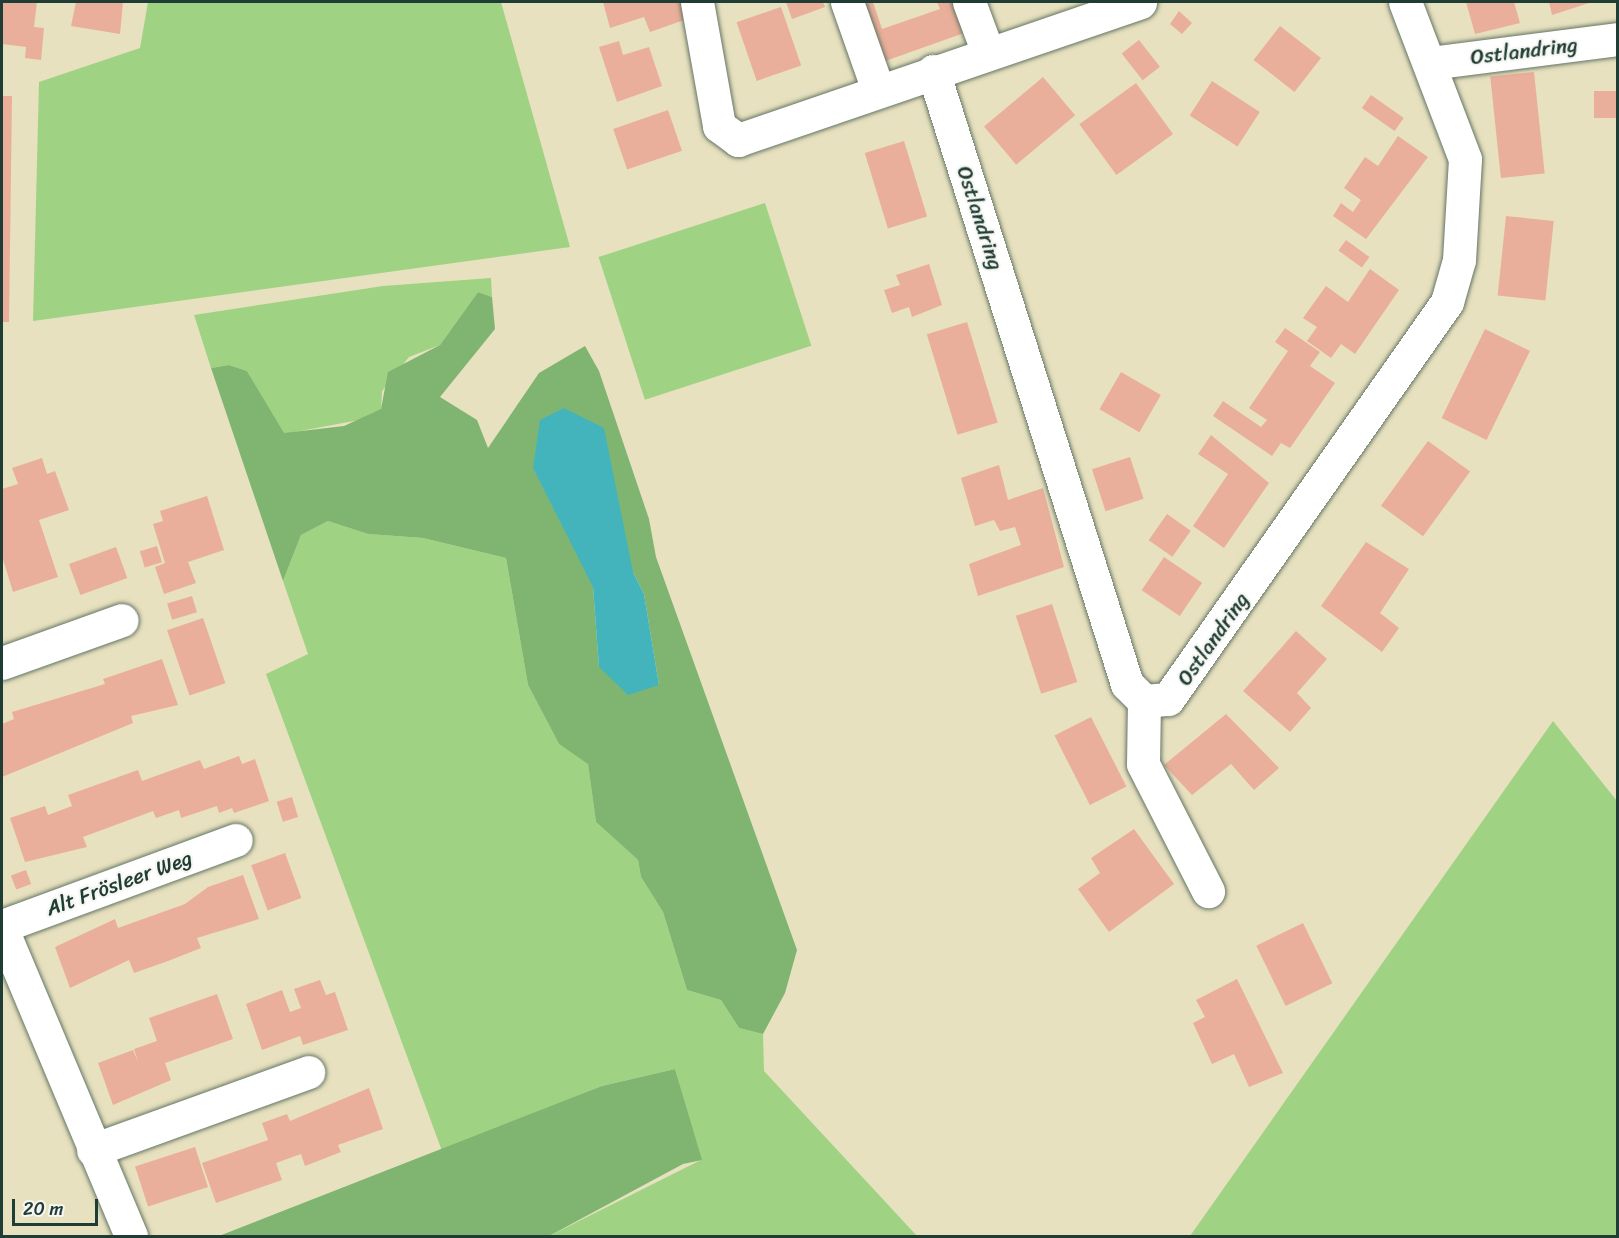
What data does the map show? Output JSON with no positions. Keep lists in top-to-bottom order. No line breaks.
{"streets":{"street":["Ostlandring","Alt Frösleer Weg"]},"scale_bar":"20 m"}
